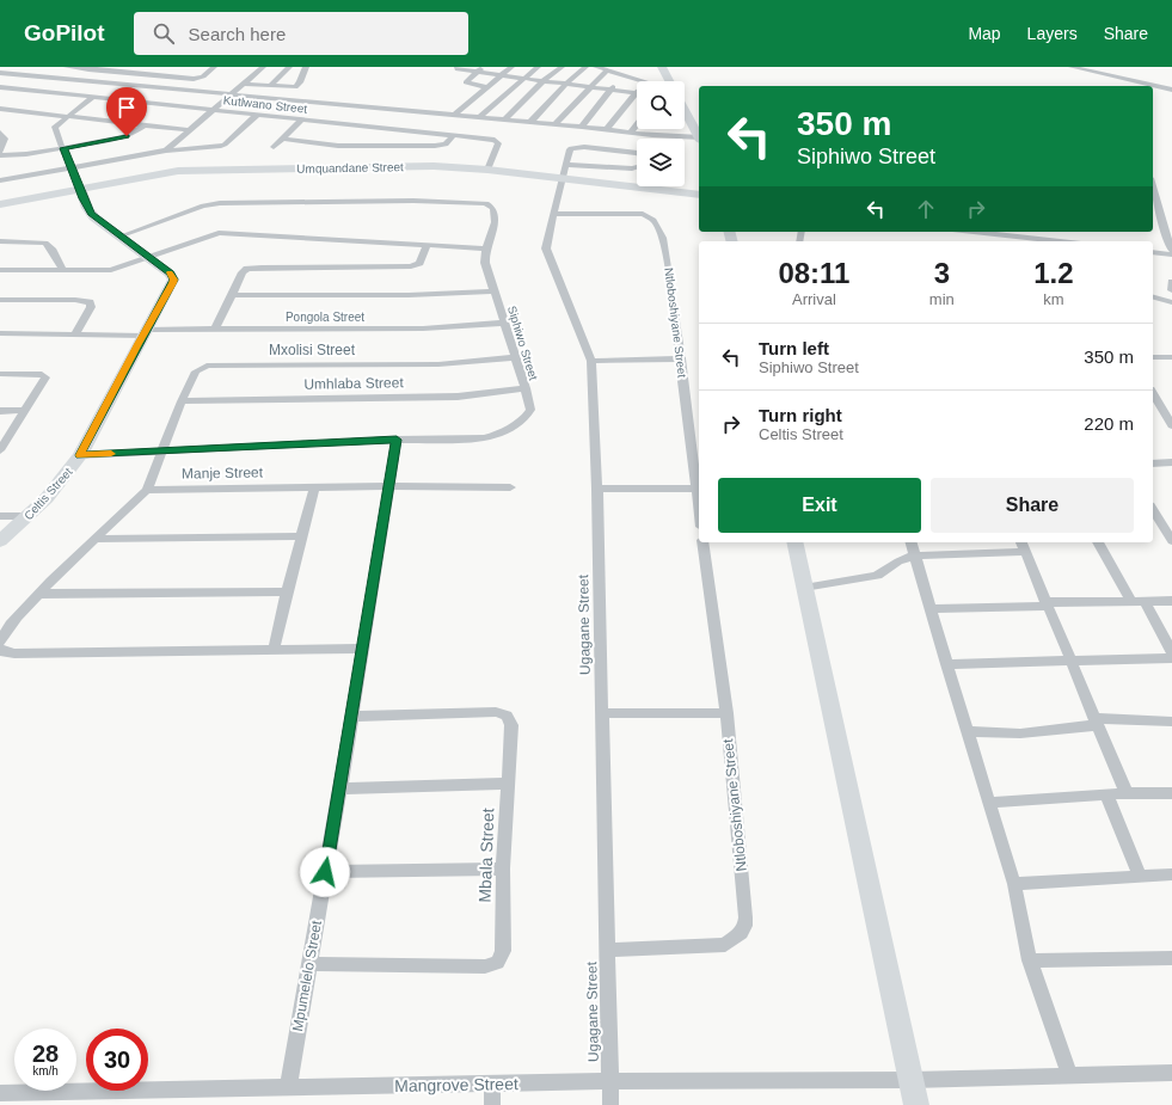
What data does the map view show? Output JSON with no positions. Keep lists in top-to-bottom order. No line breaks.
{"streets":{"street":["Kutlwano Street","Umquandane Street","Pongola Street","Ntloboshiyane Street","Siphiwo Street","Mxolisi Street","Umhlaba Street","Manje Street","Celtis Street","Ugagane Street","Mbala Street","Mpumelelo Street","Mangrove Street"]},"crossings":[["Kutlwano Street","Umquandane Street"],["Kutlwano Street","Celtis Street"],["Umquandane Street","Celtis Street"],["Umquandane Street","Ugagane Street"],["Pongola Street","Siphiwo Street"],["Pongola Street","Celtis Street"],["Ntloboshiyane Street","Ugagane Street"],["Siphiwo Street","Mxolisi Street"],["Siphiwo Street","Umhlaba Street"],["Siphiwo Street","Celtis Street"],["Siphiwo Street","Mpumelelo Street"],["Mxolisi Street","Umhlaba Street"],["Mxolisi Street","Manje Street"],["Manje Street","Mpumelelo Street"],["Ugagane Street","Mangrove Street"],["Mbala Street","Mpumelelo Street"],["Mpumelelo Street","Mangrove Street"]],"page":{"header":"GoPilot","search":"Search here","nav":["Map","Layers","Share"],"turn":["350 m","Siphiwo Street"],"eta":["08:11","Arrival","3","min","1.2","km"],"list":[{"name":"Turn left","note":"Siphiwo Street","value":"350 m"},{"name":"Turn right","note":"Celtis Street","value":"220 m"}],"buttons":["Exit","Share"],"speed":"28 km/h","limit":"30"}}
